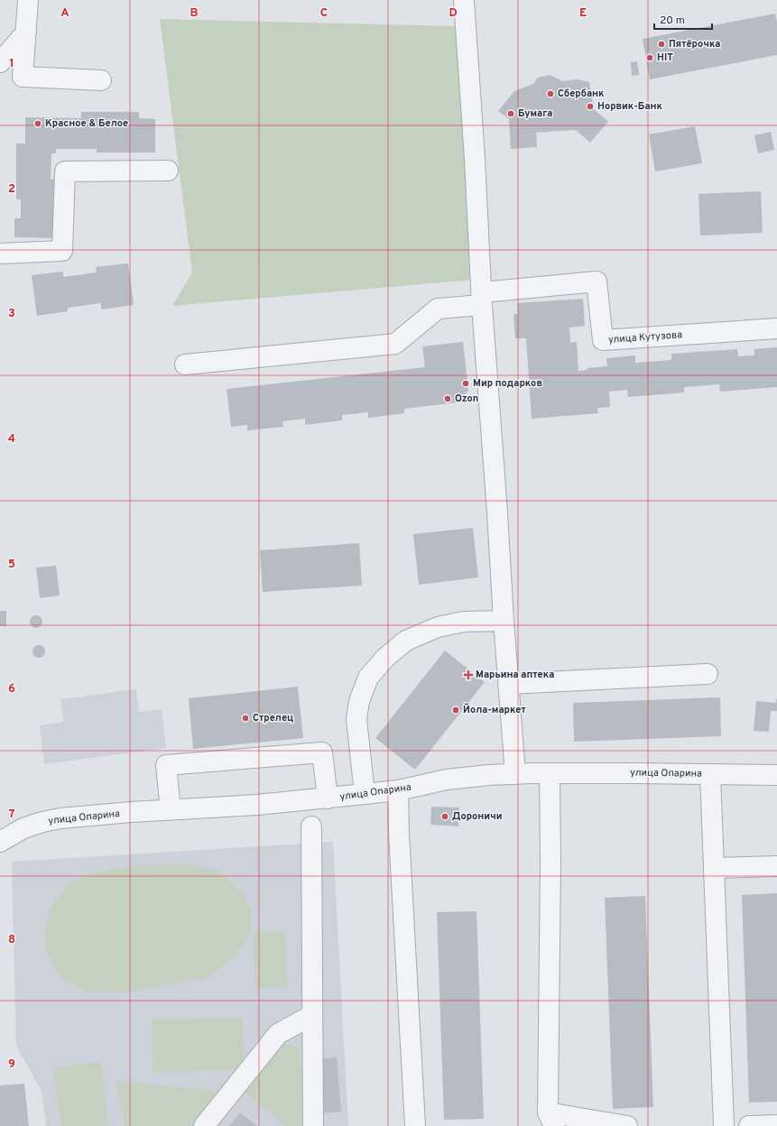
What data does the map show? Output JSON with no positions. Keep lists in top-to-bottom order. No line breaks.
{"streets":{"street":["улица Кутузова","улица Опарина"]},"places":{"other":["Пятёрочка","HIT","Сбербанк","Норвик-Банк","Бумага","Красное & Белое","Мир подарков","Ozon","Йола-маркет","Стрелец","Дороничи"],"health":["Марьина аптека"]},"scale_bar":"20 m","grid":{"columns":["A","B","C","D","E"],"rows":["1","2","3","4","5","6","7","8","9"]}}
